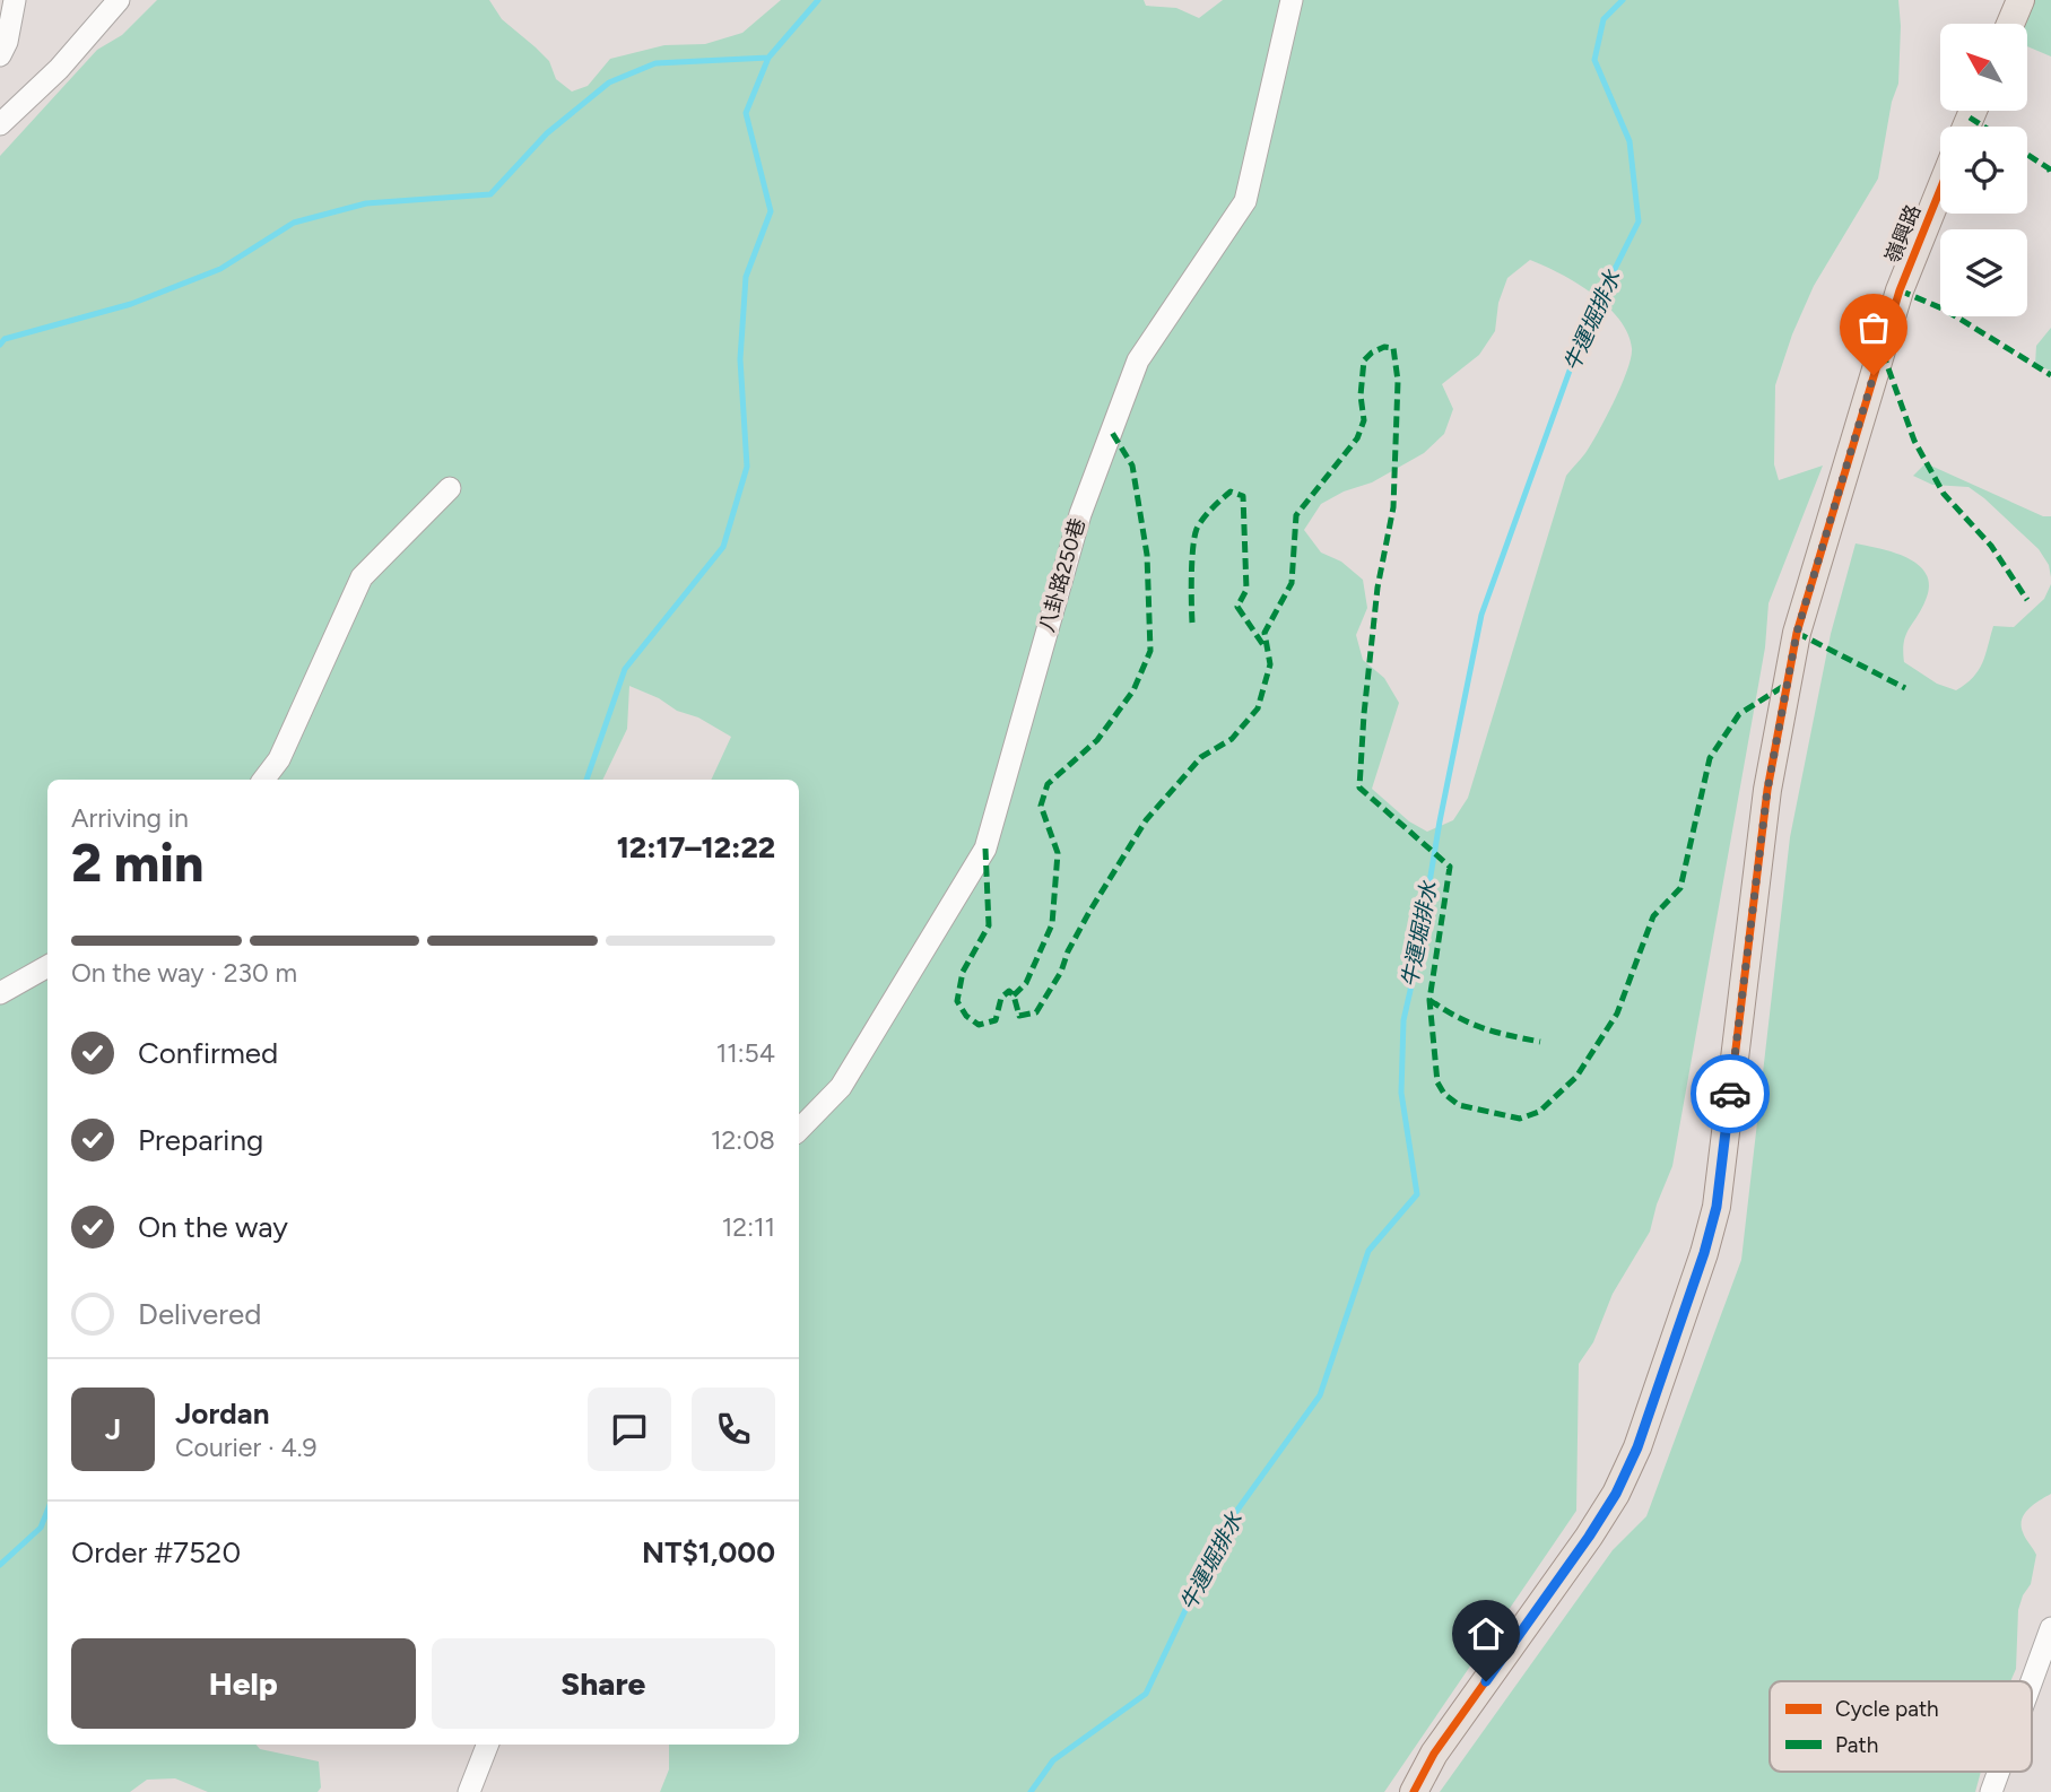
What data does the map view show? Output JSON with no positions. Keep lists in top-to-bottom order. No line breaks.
{"streets":{"main road":["嶺興路"],"lane":["八卦路250巷"]},"water":["牛運堀排水"],"legend":["Cycle path","Path"],"north":"top left","page":{"heading":["2 min","Arriving in","12:17–12:22"],"panel":["Jordan","Courier · 4.9","Order #7520","NT$1,000"],"bar":"On the way · 230 m","list":[["Confirmed","11:54"],["Preparing","12:08"],["On the way","12:11"],"Delivered"],"round":"J","buttons":["Help","Share"]}}
